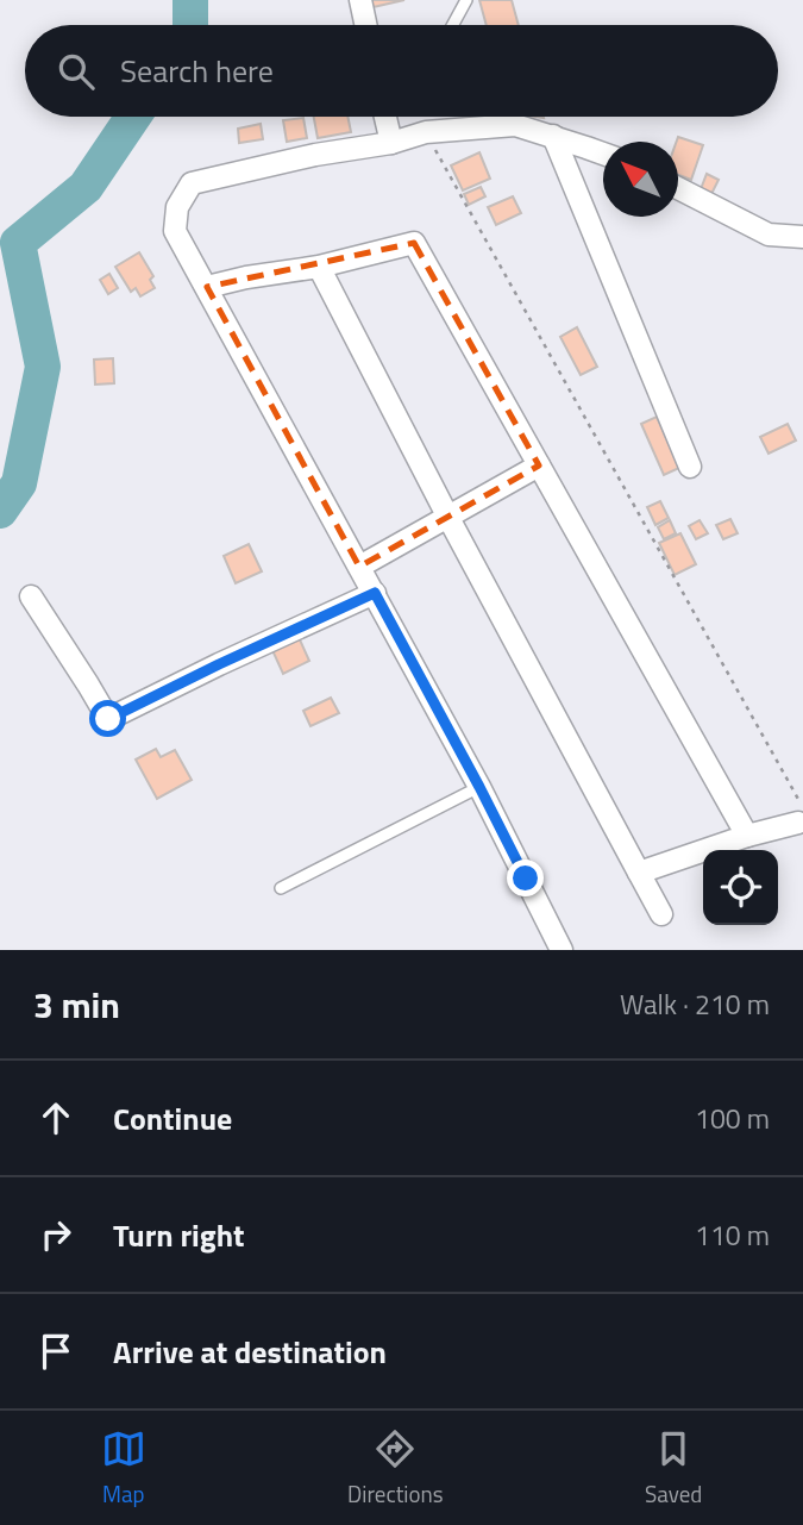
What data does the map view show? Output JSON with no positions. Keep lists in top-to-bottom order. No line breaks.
{"north":"top left","page":{"search":"Search here","heading":["3 min","Walk · 210 m"],"list":[["Continue","100 m"],["Turn right","110 m"],"Arrive at destination"],"nav":["Map","Directions","Saved"]}}
